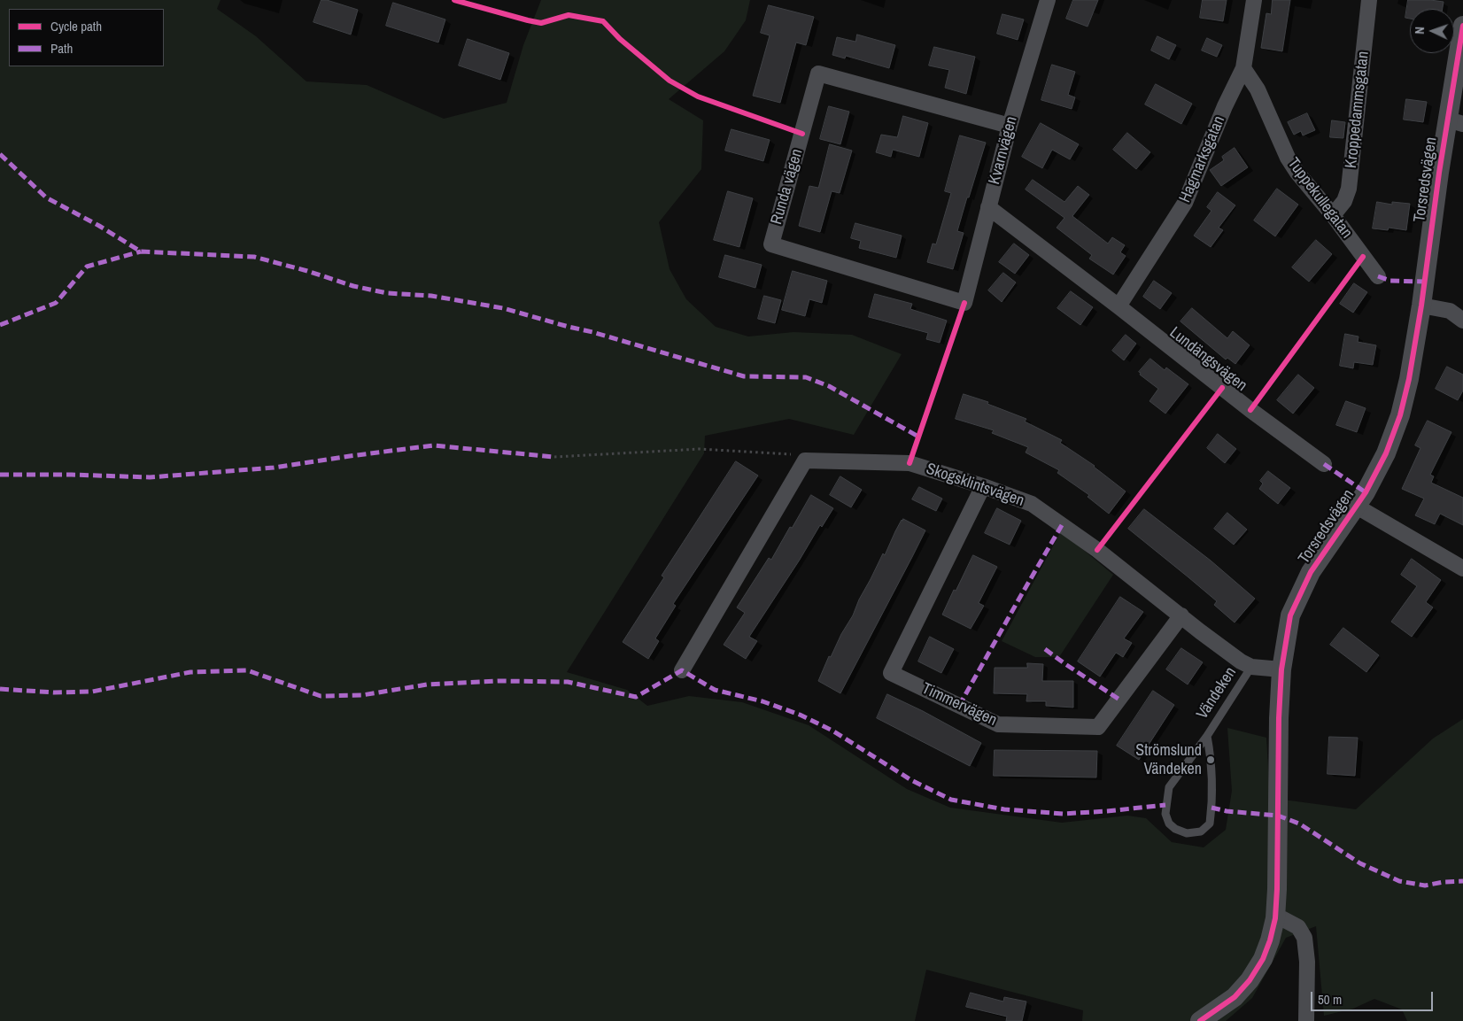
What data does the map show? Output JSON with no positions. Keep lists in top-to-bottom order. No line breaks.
{"streets":{"street":["Kroppedammsgatan","Kvarnvägen","Hagmarksgatan","Torsredsvägen","Runda vägen","Tuppekullegatan","Lundängsvägen","Skogsklintsvägen","Timmervägen"],"lane":["Vändeken"]},"crossings":[["Kroppedammsgatan","Tuppekullegatan"],["Kvarnvägen","Runda vägen"],["Kvarnvägen","Lundängsvägen"],["Hagmarksgatan","Tuppekullegatan"],["Hagmarksgatan","Lundängsvägen"],["Torsredsvägen","Skogsklintsvägen"],["Skogsklintsvägen","Vändeken"],["Skogsklintsvägen","Timmervägen"]],"places":["Strömslund Vändeken"],"legend":["Cycle path","Path"],"scale_bar":"50 m","north":"left"}
